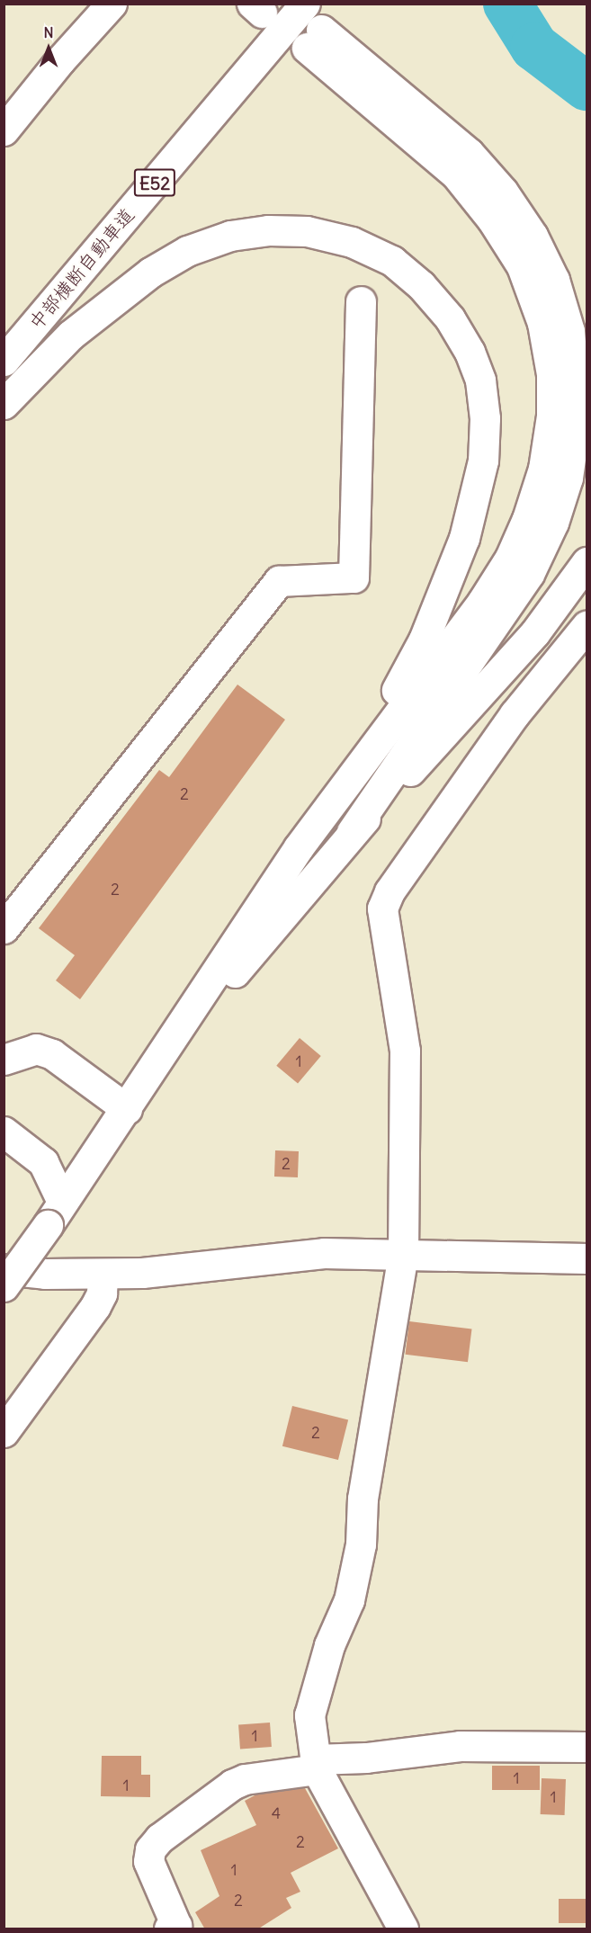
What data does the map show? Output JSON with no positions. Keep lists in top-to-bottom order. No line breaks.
{"streets":{"main road":["E52","中部横断自動車道"]},"house_numbers":["2","2","1","2","2","1","1","1","1","4","2","1","2"],"north":"top"}
